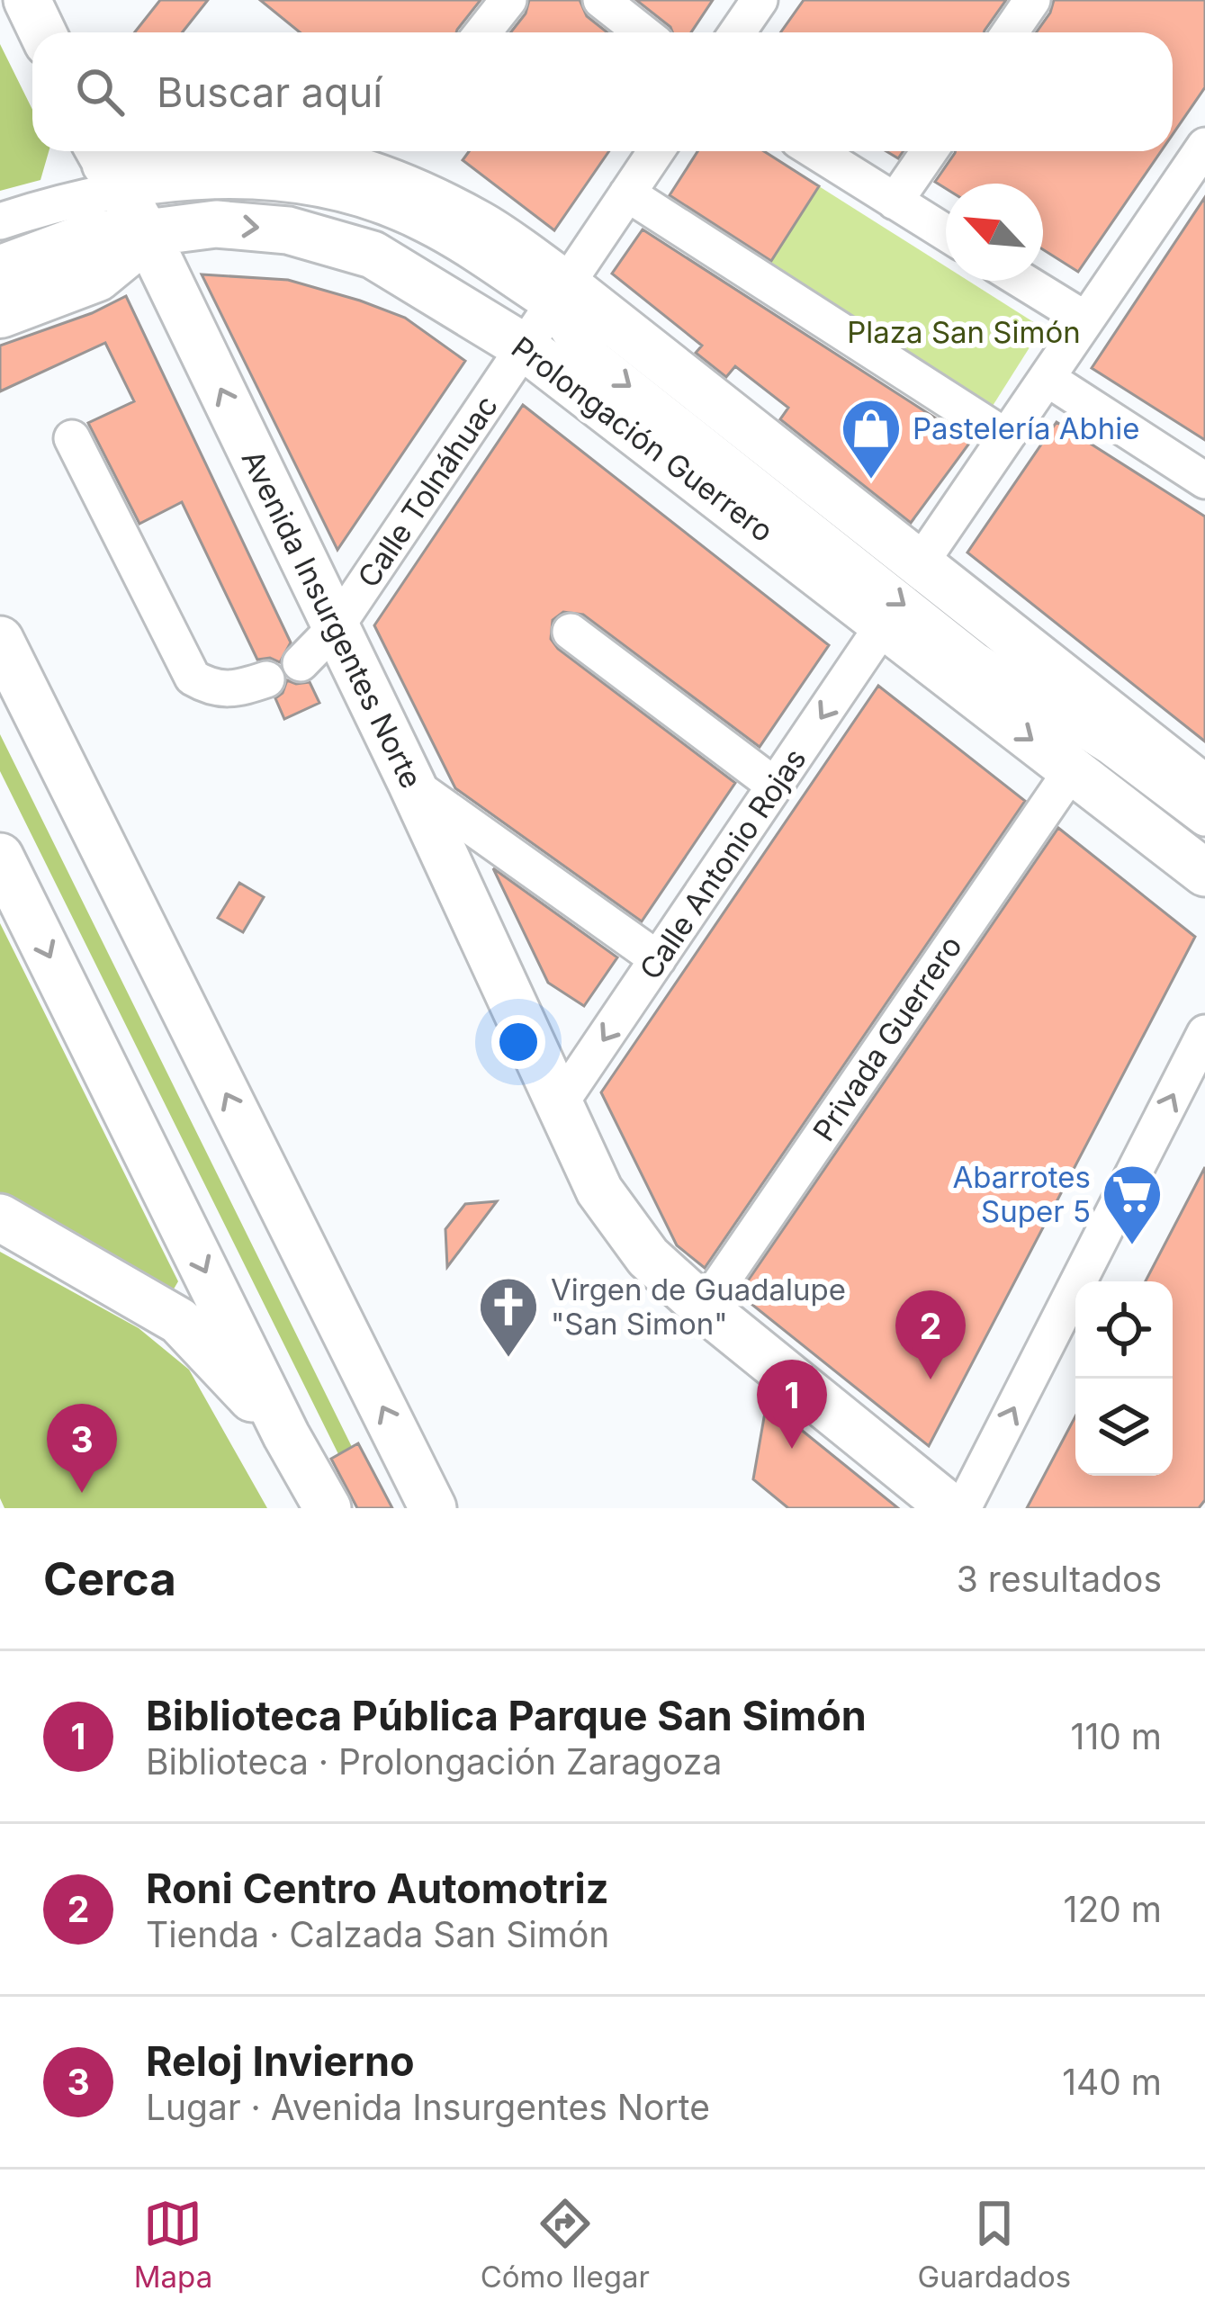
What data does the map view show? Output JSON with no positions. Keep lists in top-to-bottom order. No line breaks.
{"streets":{"main road":["Prolongación Guerrero","Avenida Insurgentes Norte"],"street":["Calle Tolnáhuac","Calle Antonio Rojas","Privada Guerrero"]},"crossings":[["Prolongación Guerrero","Calle Tolnáhuac"],["Prolongación Guerrero","Avenida Insurgentes Norte"],["Prolongación Guerrero","Calle Antonio Rojas"],["Prolongación Guerrero","Privada Guerrero"],["Calle Tolnáhuac","Avenida Insurgentes Norte"],["Avenida Insurgentes Norte","Calle Antonio Rojas"],["Avenida Insurgentes Norte","Privada Guerrero"]],"one_way":["Calle Antonio Rojas"],"parks":["Plaza San Simón"],"places":{"shop":["Pastelería Abhie"],"supermarket":["Abarrotes Super 5"],"church":["Virgen de Guadalupe \"San Simon\""]},"north":"top left","page":{"search":"Buscar aquí","pins":["2","1","3"],"heading":["Cerca","3 resultados"],"list":[{"mark":"1","name":"Biblioteca Pública Parque San Simón","note":"Biblioteca · Prolongación Zaragoza","value":"110 m"},{"mark":"2","name":"Roni Centro Automotriz","note":"Tienda · Calzada San Simón","value":"120 m"},{"mark":"3","name":"Reloj Invierno","note":"Lugar · Avenida Insurgentes Norte","value":"140 m"}],"nav":["Mapa","Cómo llegar","Guardados"]}}
